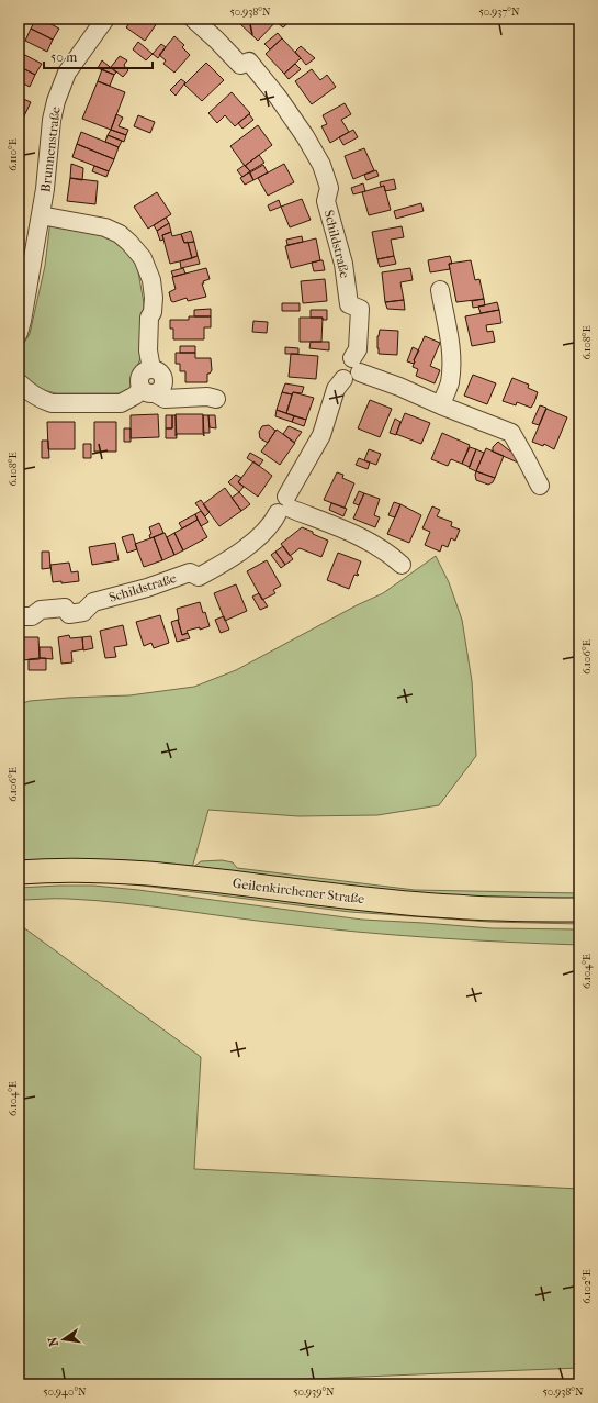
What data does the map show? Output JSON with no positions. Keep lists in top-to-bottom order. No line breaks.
{"streets":{"main road":["Geilenkirchener Straße"],"street":["Brunnenstraße","Schildstraße"]},"scale_bar":"50 m","north":"left","coordinates":["50.938°N","50.937°N","6.110°E","6.108°E","6.106°E","6.104°E","6.102°E","50.940°N","50.939°N"]}
